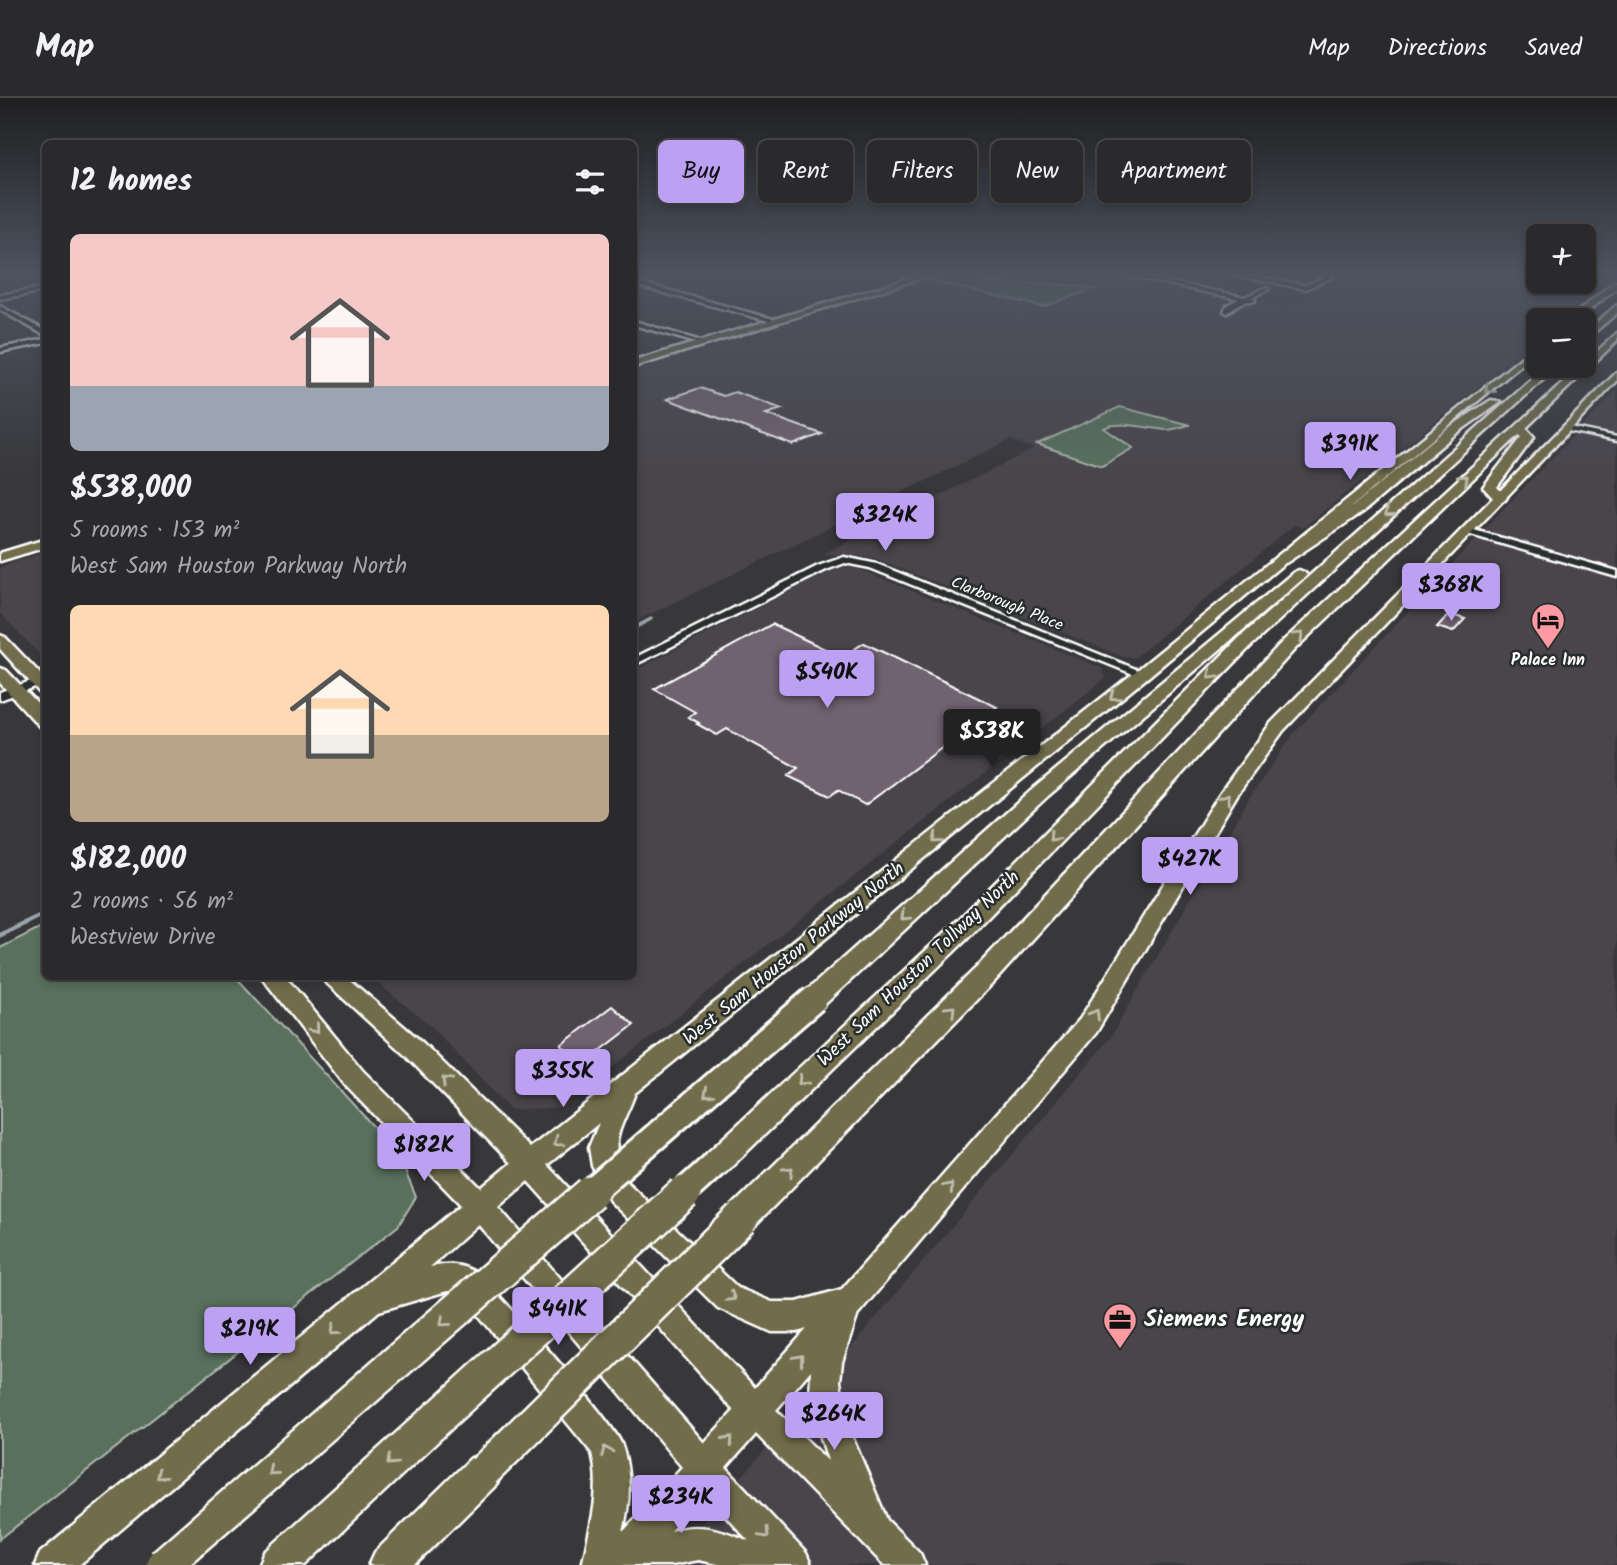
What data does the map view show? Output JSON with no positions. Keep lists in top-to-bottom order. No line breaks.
{"streets":{"highway":["West Sam Houston Tollway North"],"main road":["West Sam Houston Parkway North"],"street":["Clarborough Place"]},"crossings":[["Clarborough Place","West Sam Houston Parkway North"]],"one_way":["West Sam Houston Parkway North"],"places":{"hotel":["Palace Inn"],"office":["Siemens Energy"]},"page":{"header":"Map","nav":["Map","Directions","Saved"],"chip":["Buy","Rent","Filters","New","Apartment"],"heading":"12 homes","map_buttons":["+","−"],"list":[{"name":"$538,000","note":"5 rooms · 153 m² · West Sam Houston Parkway North"},{"name":"$182,000","note":"2 rooms · 56 m² · Westview Drive"}],"price":["$391K","$324K","$368K","$540K","$538K","$427K","$355K","$182K","$441K","$219K","$264K","$234K"]}}
